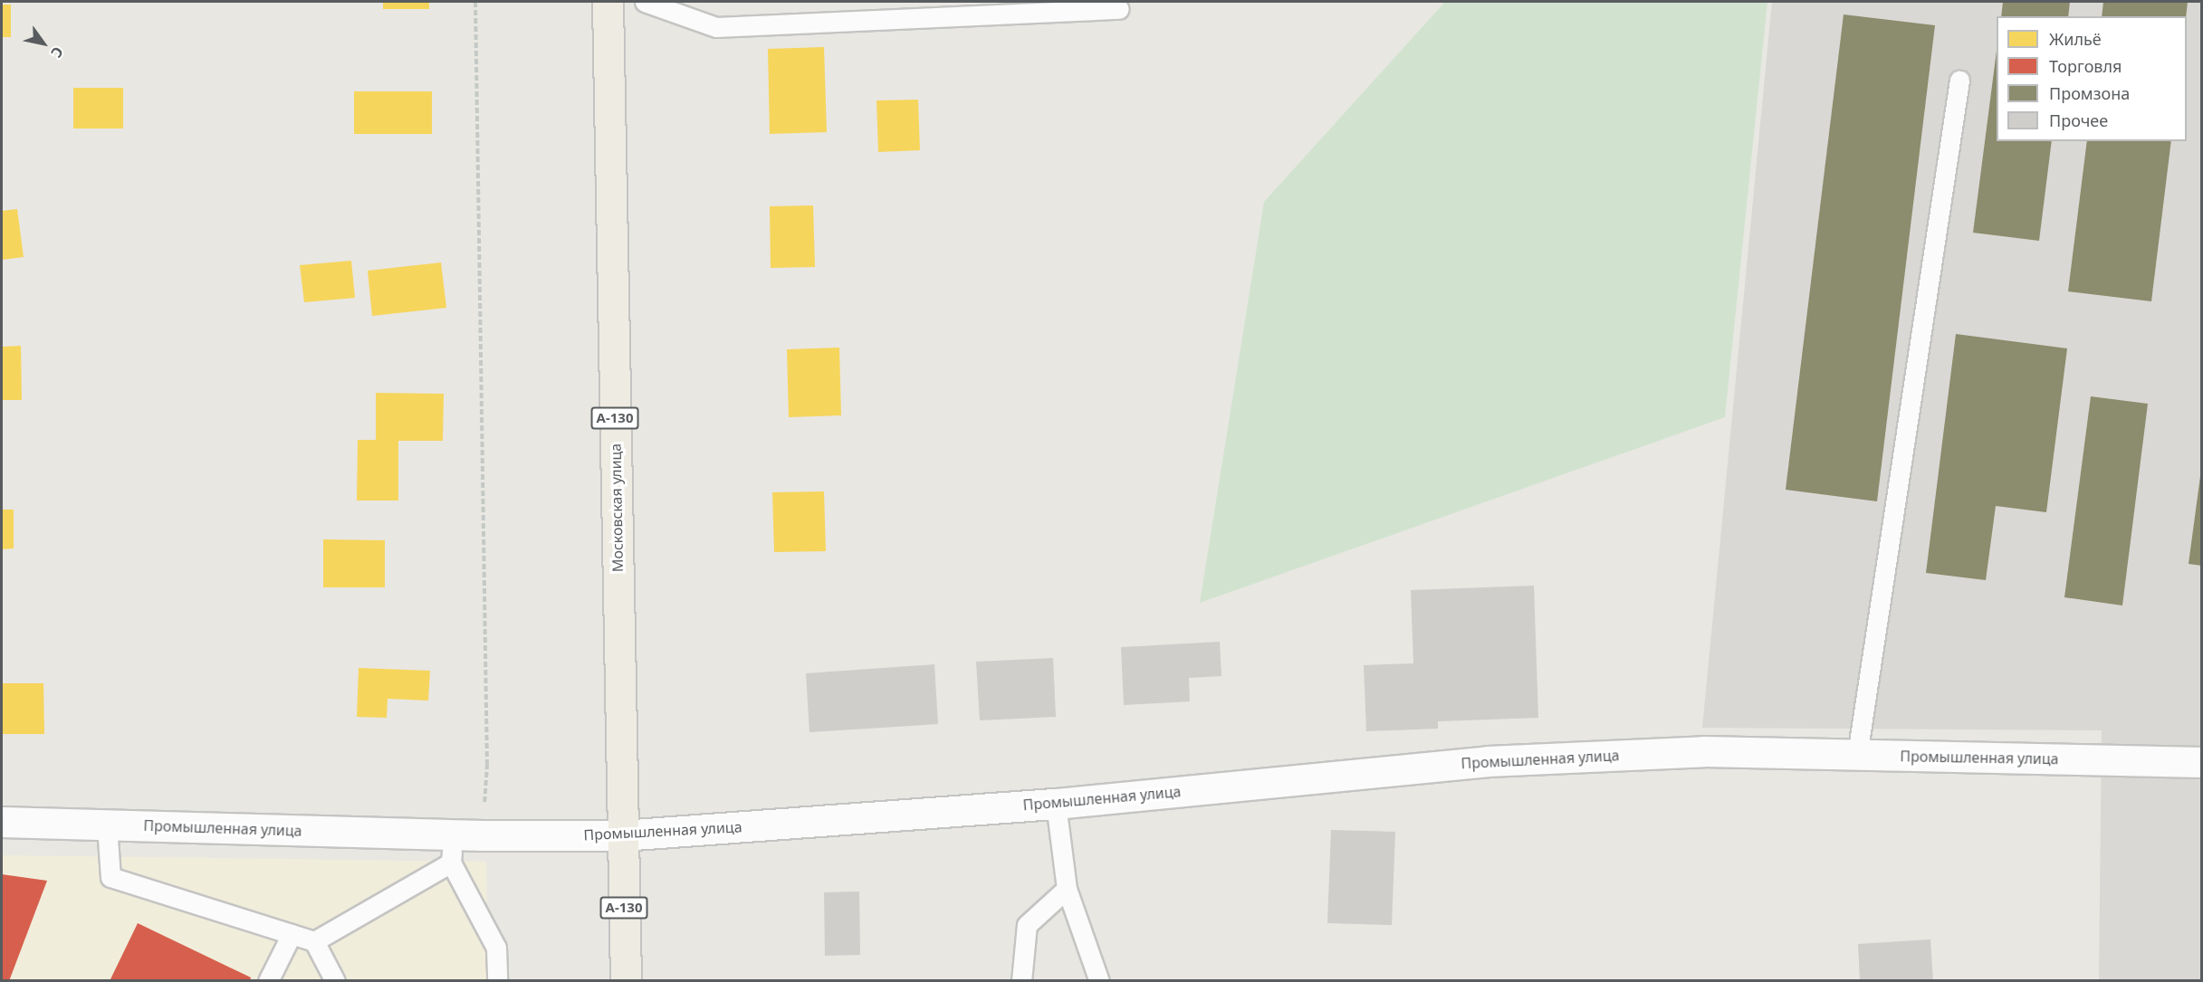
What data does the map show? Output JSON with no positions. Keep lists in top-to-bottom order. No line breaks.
{"streets":{"highway":["А-130","Московская улица"],"street":["Промышленная улица"]},"crossings":[["Московская улица","Промышленная улица"]],"legend":["Жильё","Торговля","Промзона","Прочее"],"north":"bottom right"}
